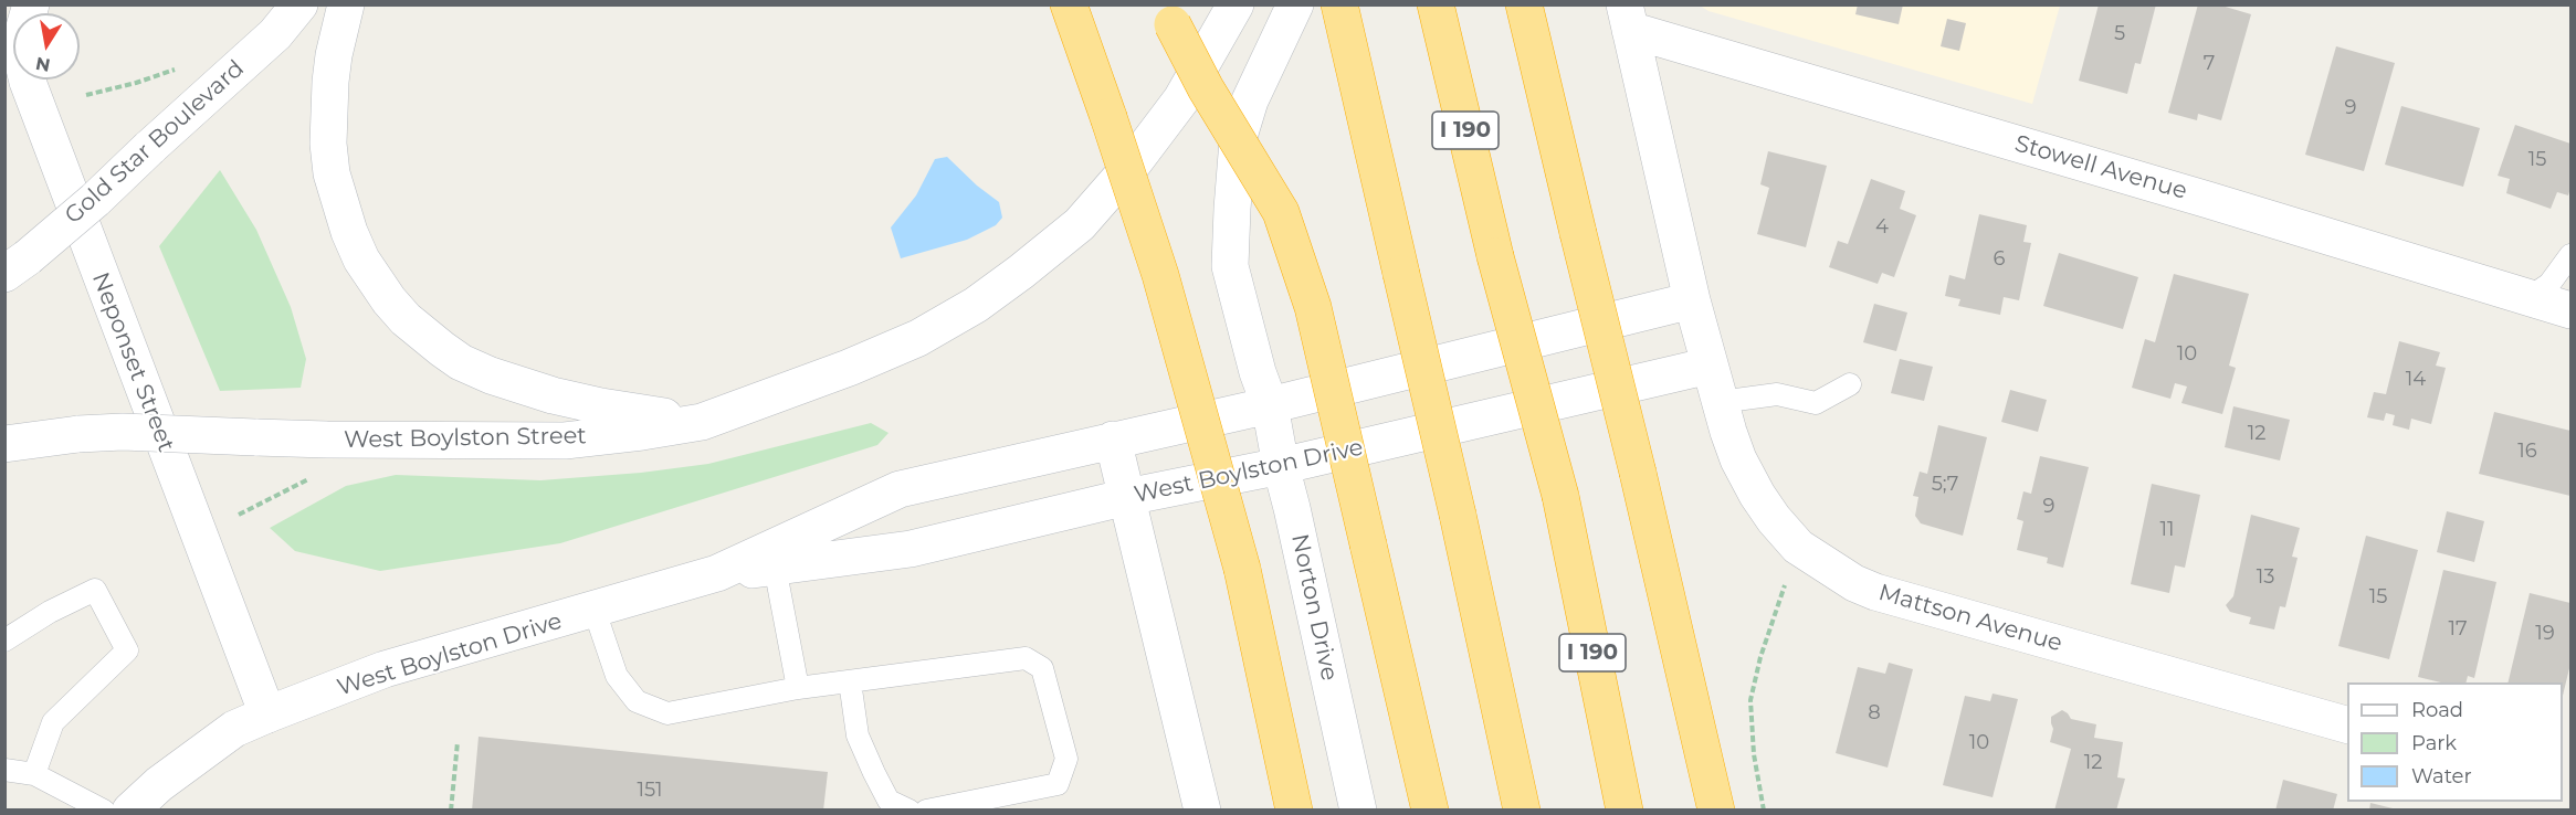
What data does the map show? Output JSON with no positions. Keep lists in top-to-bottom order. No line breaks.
{"streets":{"highway":["I 190"],"main road":["Gold Star Boulevard","Stowell Avenue","Neponset Street","West Boylston Street","West Boylston Drive","Norton Drive","Mattson Avenue"]},"crossings":[["Neponset Street","West Boylston Drive"],["West Boylston Drive","Norton Drive"],["West Boylston Drive","Mattson Avenue"]],"house_numbers":["5","7","9","15","4","6","10","14","12","16","5;7","9","11","13","15","17","19","8","10","12","151"],"legend":["Road","Park","Water"],"north":"bottom"}
